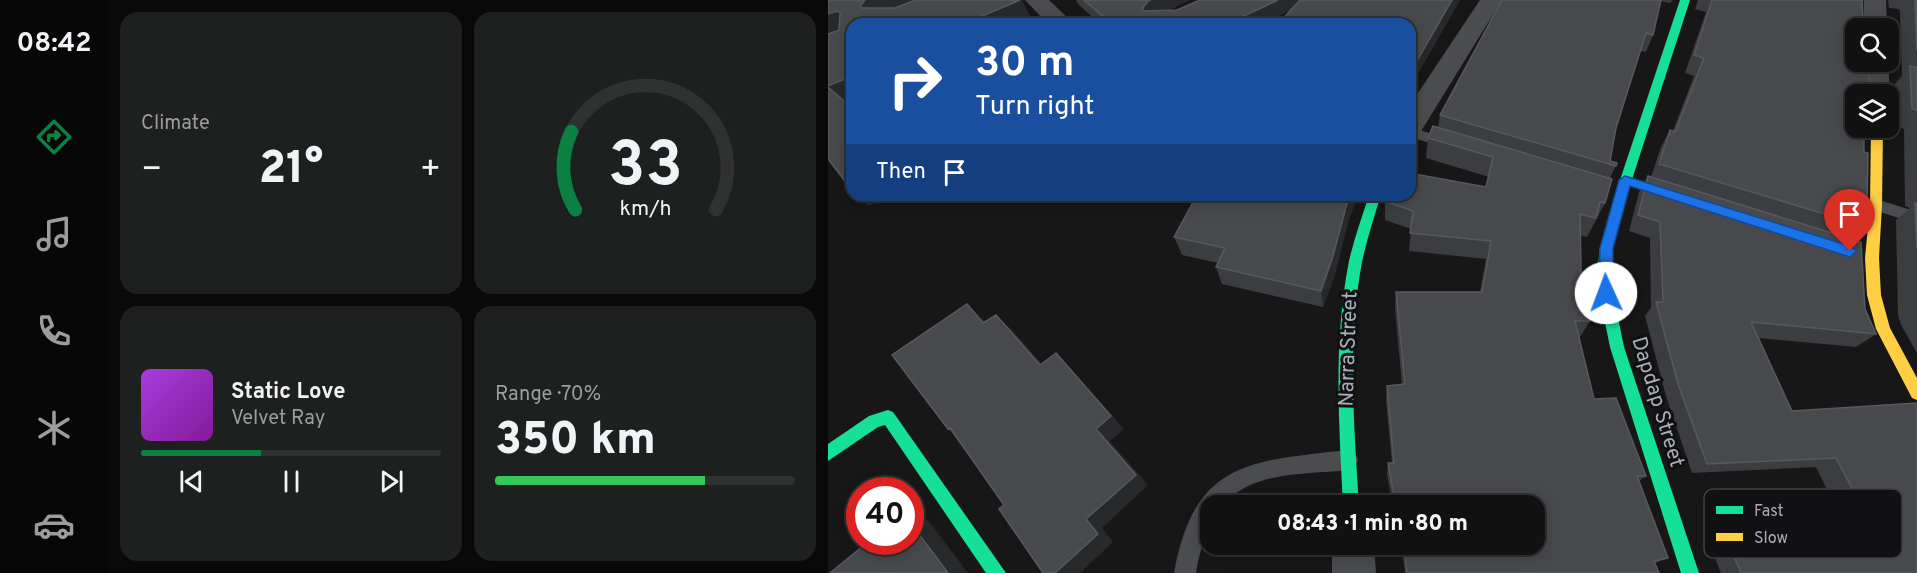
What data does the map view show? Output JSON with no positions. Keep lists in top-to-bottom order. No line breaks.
{"streets":{"street":["Narra Street","Dapdap Street"]},"legend":["Fast","Slow"],"page":{"tabs":"08:42","tile":["Climate",["Range · 70%","350 km"]],"turn":["30 m","Turn right"],"then":"Then","heat":["−","21°","+"],"song":["Static Love","Velvet Ray"],"limit":"40","trip":"08:43 · 1 min · 80 m","gauge":["33","km/h"]}}
